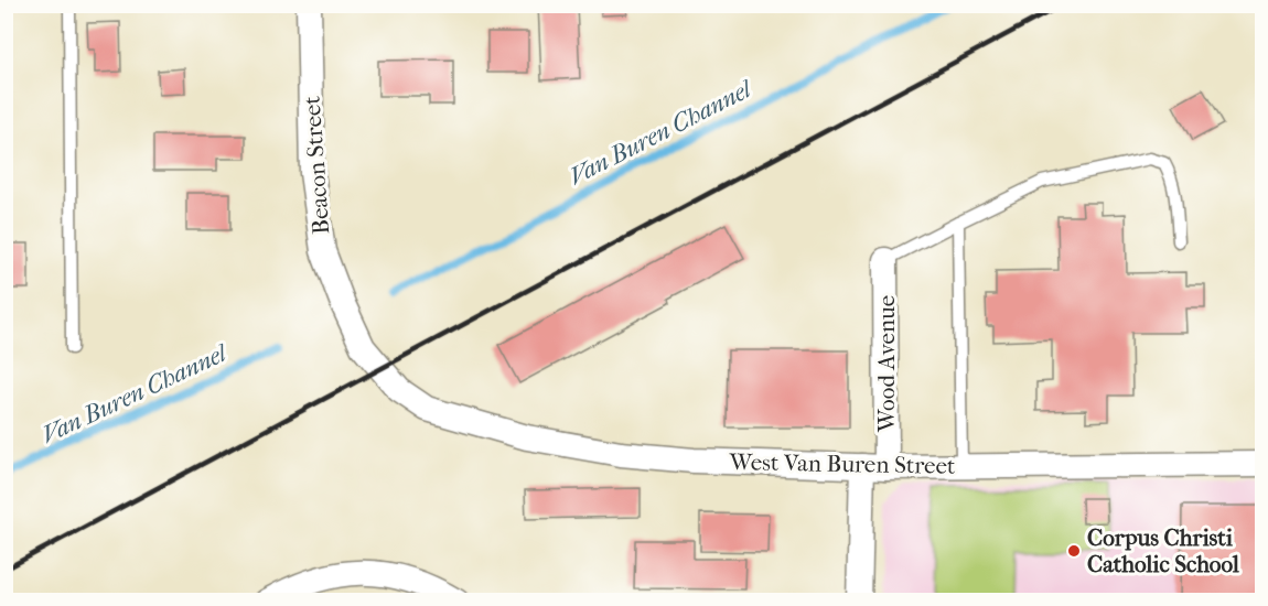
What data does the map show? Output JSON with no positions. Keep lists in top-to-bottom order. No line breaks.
{"streets":{"street":["Beacon Street","Wood Avenue","West Van Buren Street"]},"crossings":[["Beacon Street","West Van Buren Street"],["Wood Avenue","West Van Buren Street"]],"water":["Van Buren Channel"],"places":["Corpus Christi Catholic School"]}
